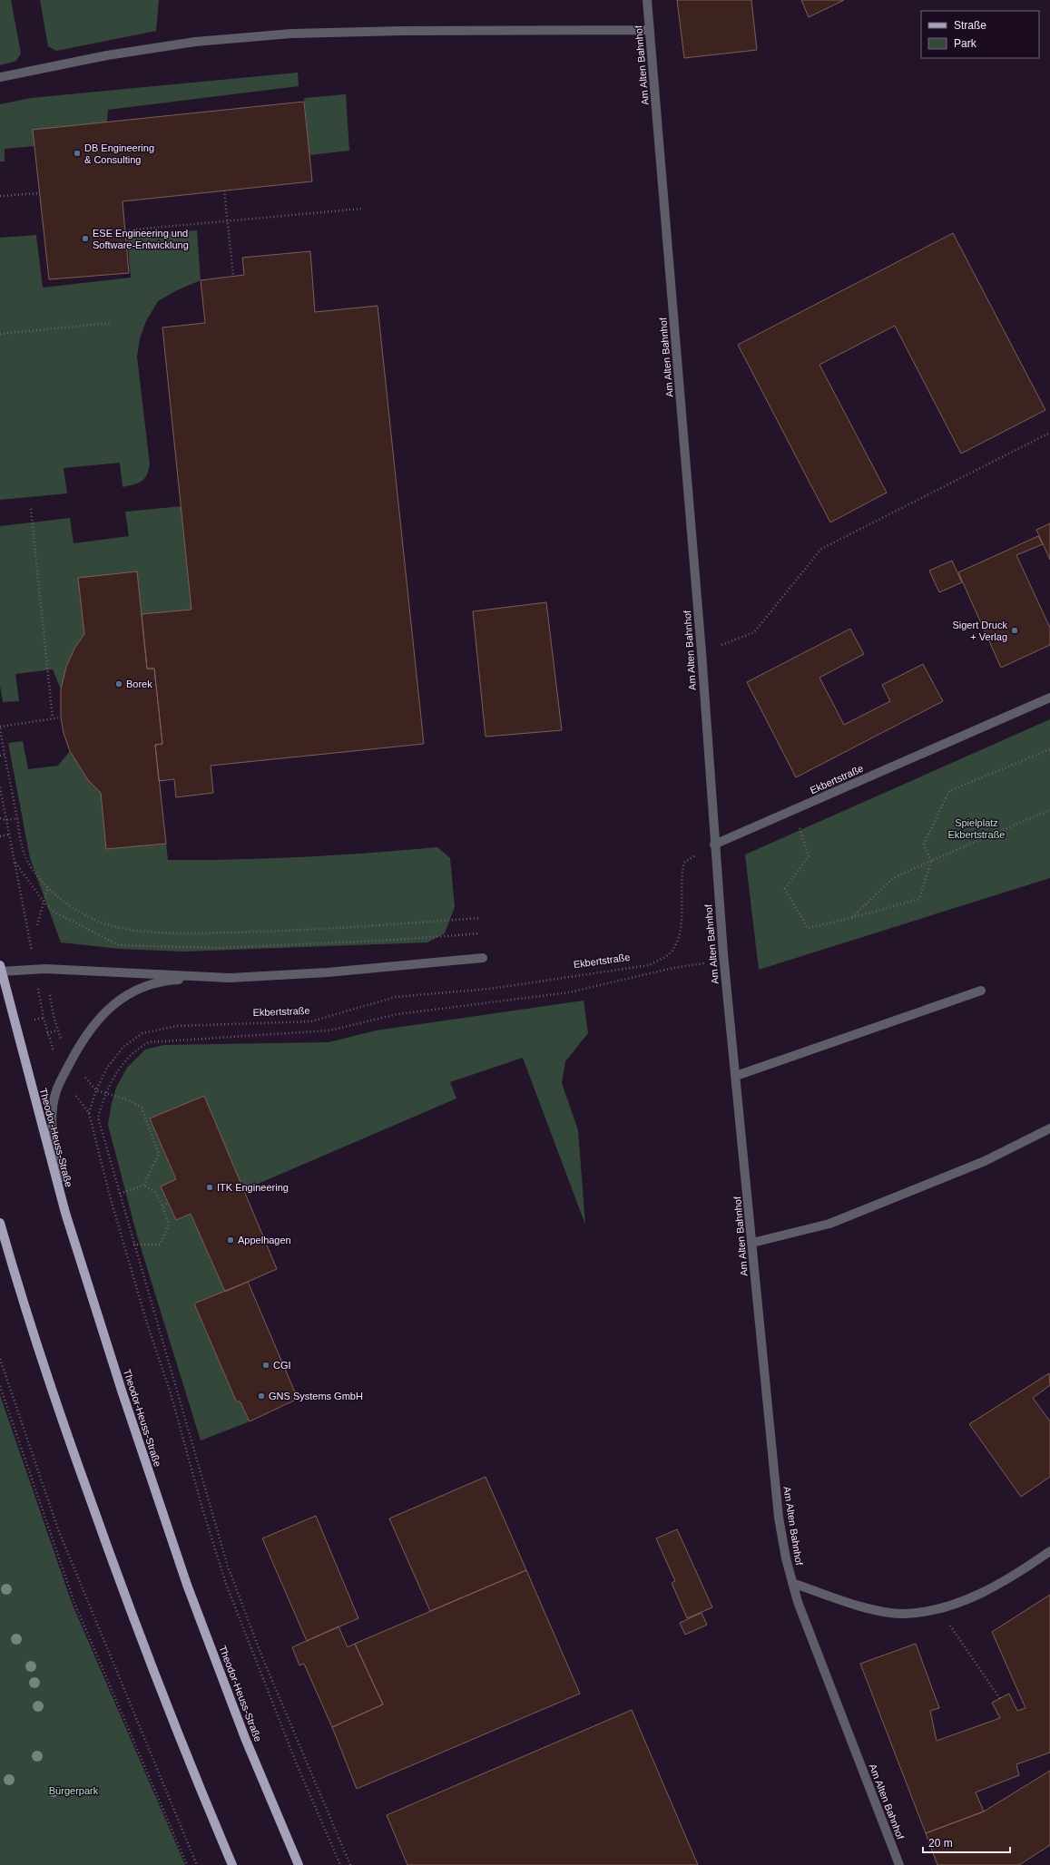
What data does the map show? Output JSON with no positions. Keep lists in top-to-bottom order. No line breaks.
{"streets":{"main road":["Theodor-Heuss-Straße"],"street":["Am Alten Bahnhof","Ekbertstraße"]},"crossings":[["Am Alten Bahnhof","Ekbertstraße"]],"parks":["Spielplatz Ekbertstraße","Bürgerpark"],"places":["DB Engineering & Consulting","ESE Engineering und Software-Entwicklung","Sigert Druck + Verlag","Borek","ITK Engineering","Appelhagen","CGI","GNS Systems GmbH"],"legend":["Straße","Park"],"scale_bar":"20 m"}
